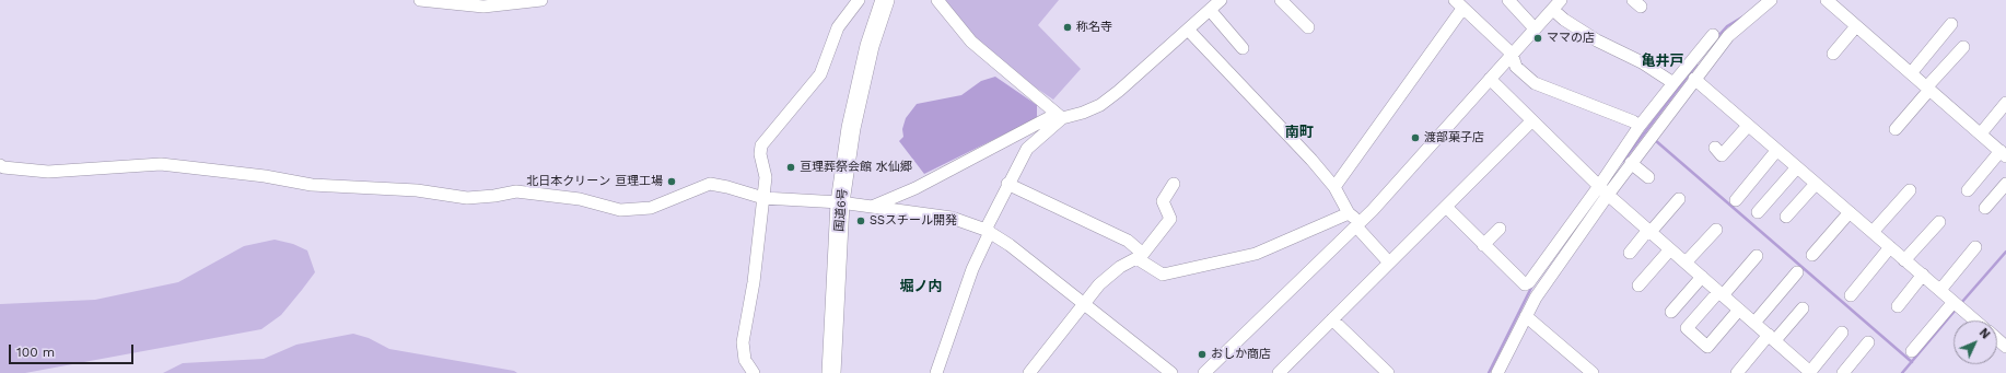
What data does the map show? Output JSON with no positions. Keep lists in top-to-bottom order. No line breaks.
{"streets":{"highway":["国道6号"]},"districts":["亀井戸","南町","堀ノ内"],"places":["称名寺","ママの店","渡部菓子店","亘理葬祭会館 水仙郷","北日本クリーン 亘理工場","SSスチール開発","おしか商店"],"scale_bar":"100 m","north":"top right"}
